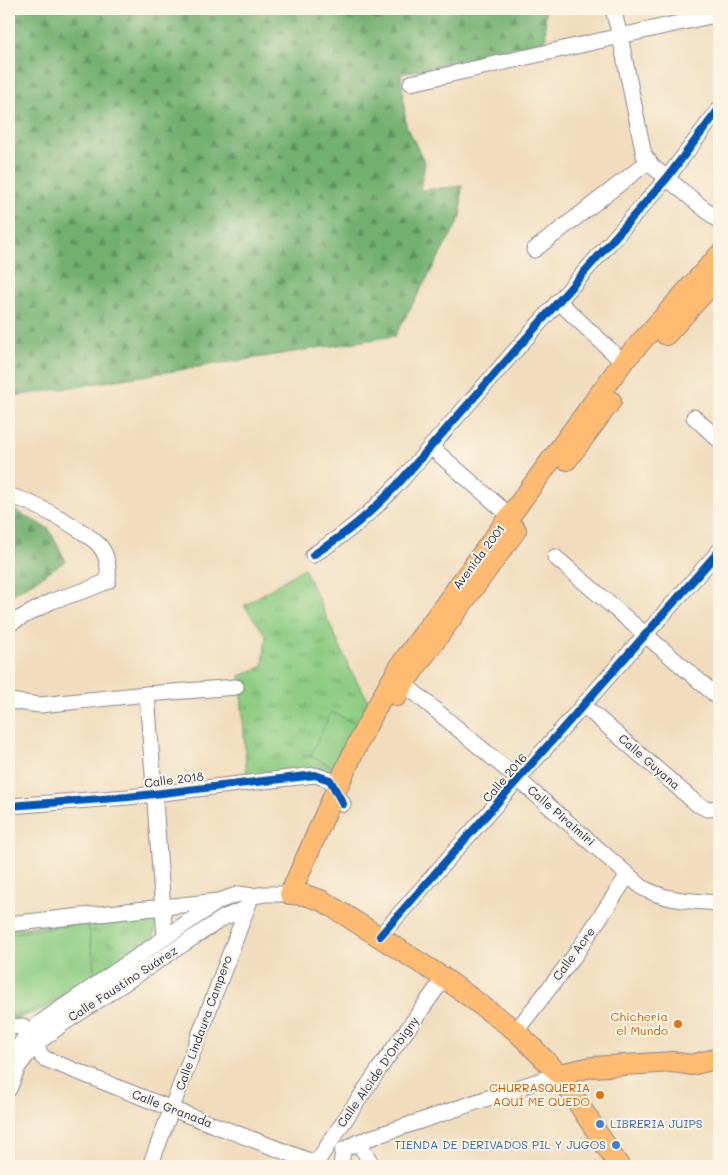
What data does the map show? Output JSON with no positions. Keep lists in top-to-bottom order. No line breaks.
{"streets":{"main road":["Avenida 2001"],"street":["Calle Guyana","Calle 2016","Calle 2018","Calle Piraimiri","Calle Acre","Calle Faustino Suárez","Calle Lindaura Campero","Calle Alcide D'Orbigny","Calle Granada"]},"crossings":[["Avenida 2001","Calle 2018"],["Avenida 2001","Calle Piraimiri"],["Avenida 2001","Calle Faustino Suárez"],["Calle Guyana","Calle 2016"],["Calle 2016","Calle Piraimiri"],["Calle Piraimiri","Calle Acre"],["Calle Faustino Suárez","Calle Lindaura Campero"],["Calle Faustino Suárez","Calle Granada"],["Calle Lindaura Campero","Calle Granada"],["Calle Alcide D'Orbigny","Calle Granada"]],"places":["Chicheria el Mundo","CHURRASQUERIA AQUÍ ME QUEDO","LIBRERIA JUIPS","TIENDA DE DERIVADOS PIL Y JUGOS"]}
